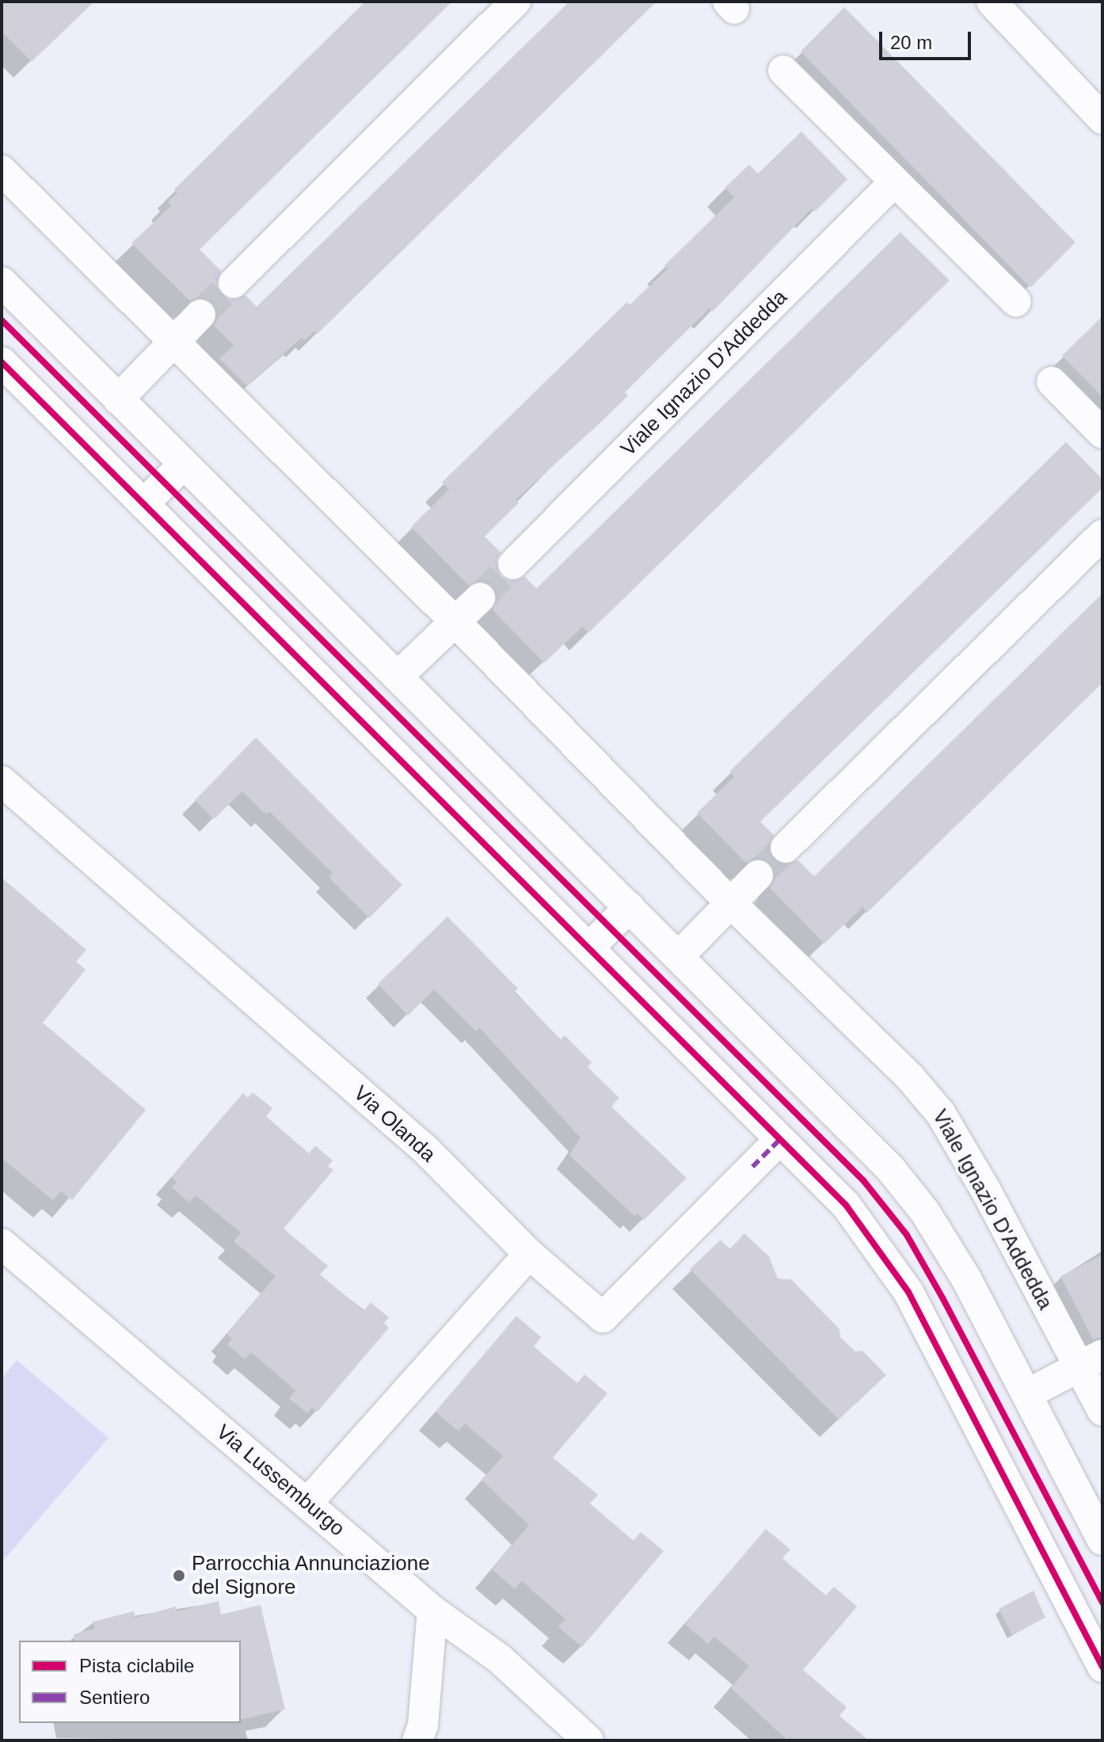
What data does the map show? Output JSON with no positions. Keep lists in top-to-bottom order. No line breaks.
{"streets":{"street":["Viale Ignazio D'Addedda","Via Olanda","Via Lussemburgo"]},"places":["Parrocchia Annunciazione del Signore"],"legend":["Pista ciclabile","Sentiero"],"scale_bar":"20 m"}
